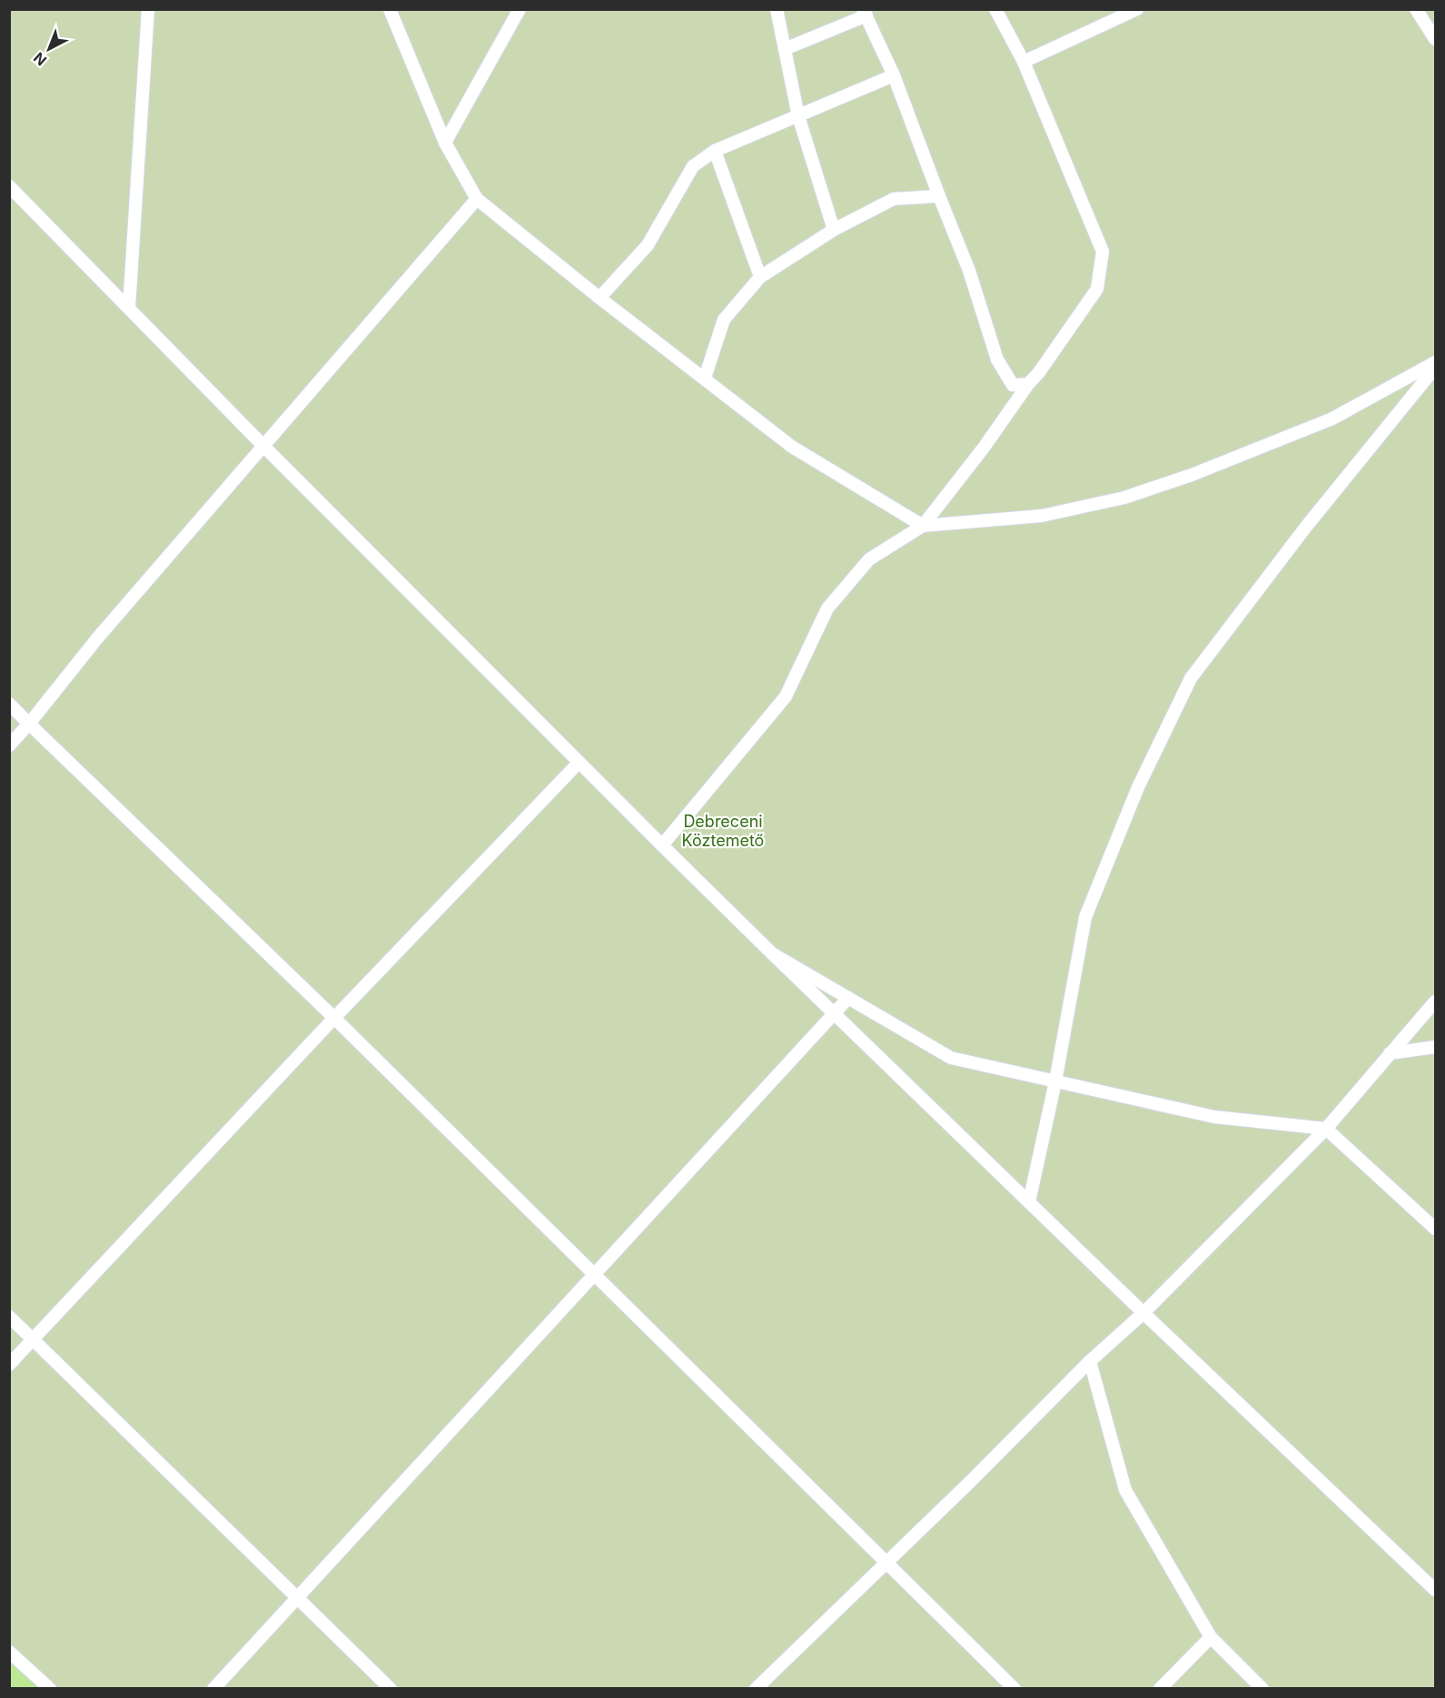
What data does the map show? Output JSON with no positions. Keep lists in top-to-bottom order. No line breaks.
{"parks":["Debreceni Köztemető"],"north":"bottom left"}
